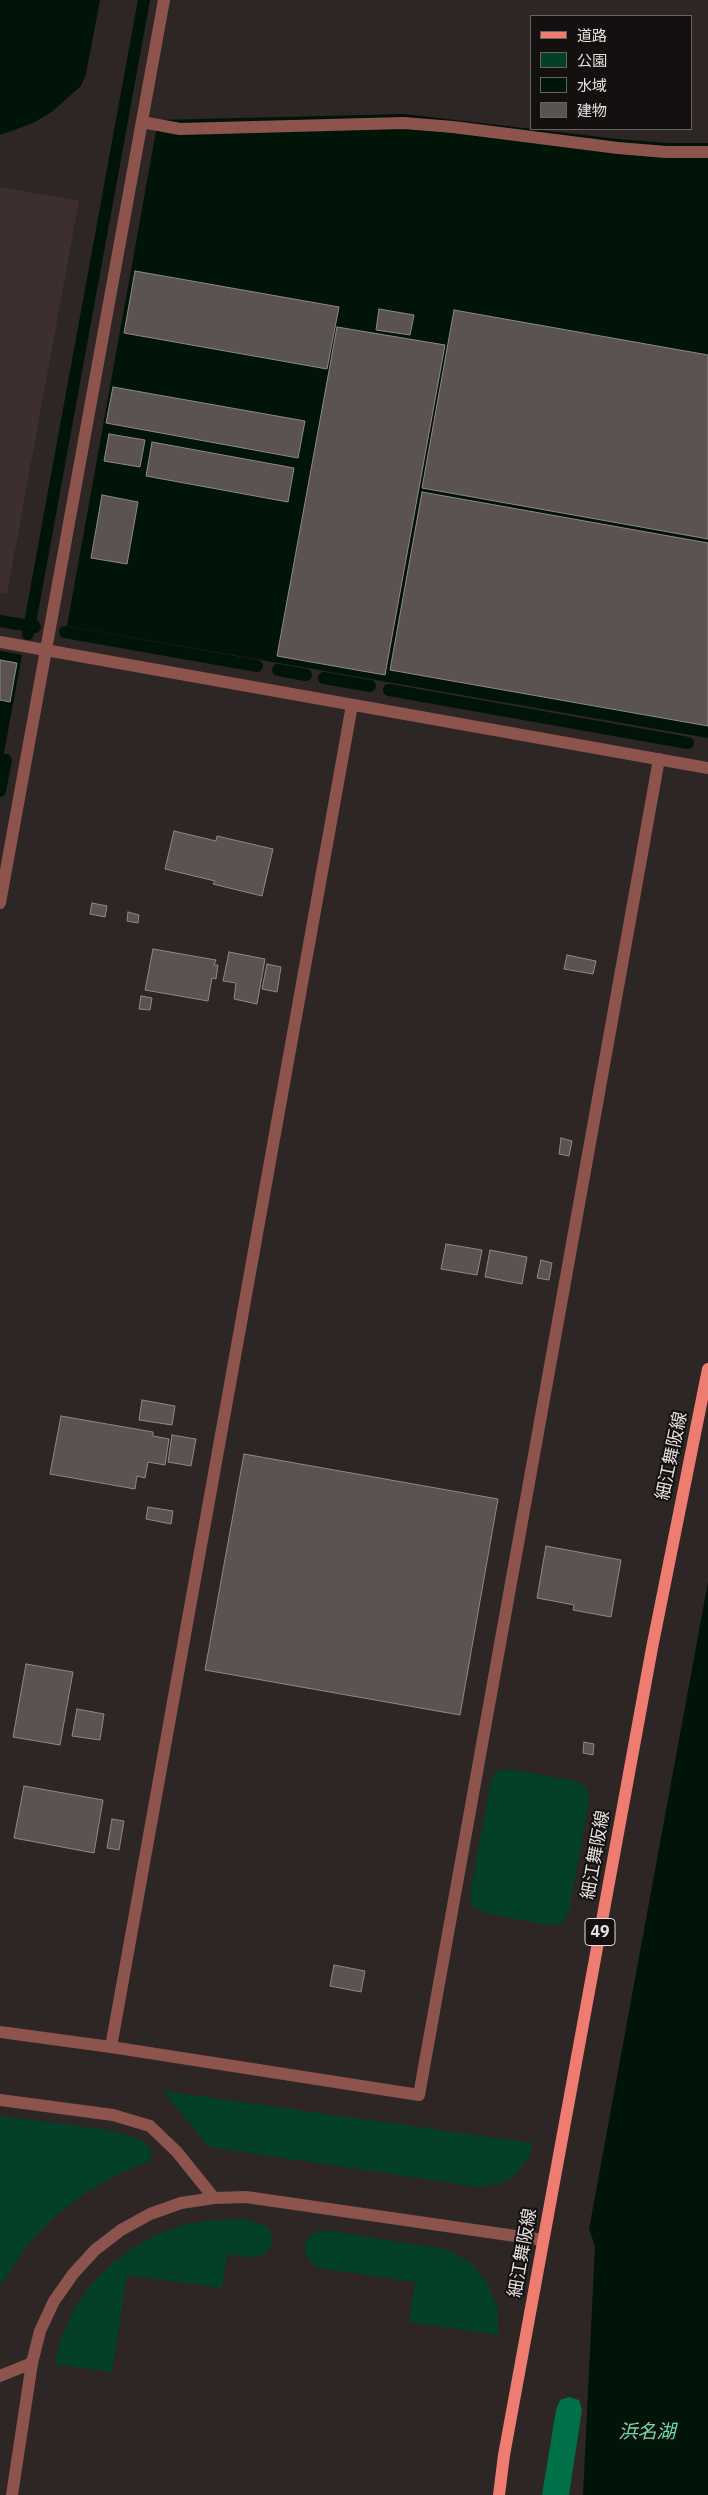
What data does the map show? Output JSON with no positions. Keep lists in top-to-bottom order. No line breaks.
{"streets":{"main road":["細江舞阪線","49"]},"water":["浜名湖"],"legend":["道路","公園","水域","建物"]}
